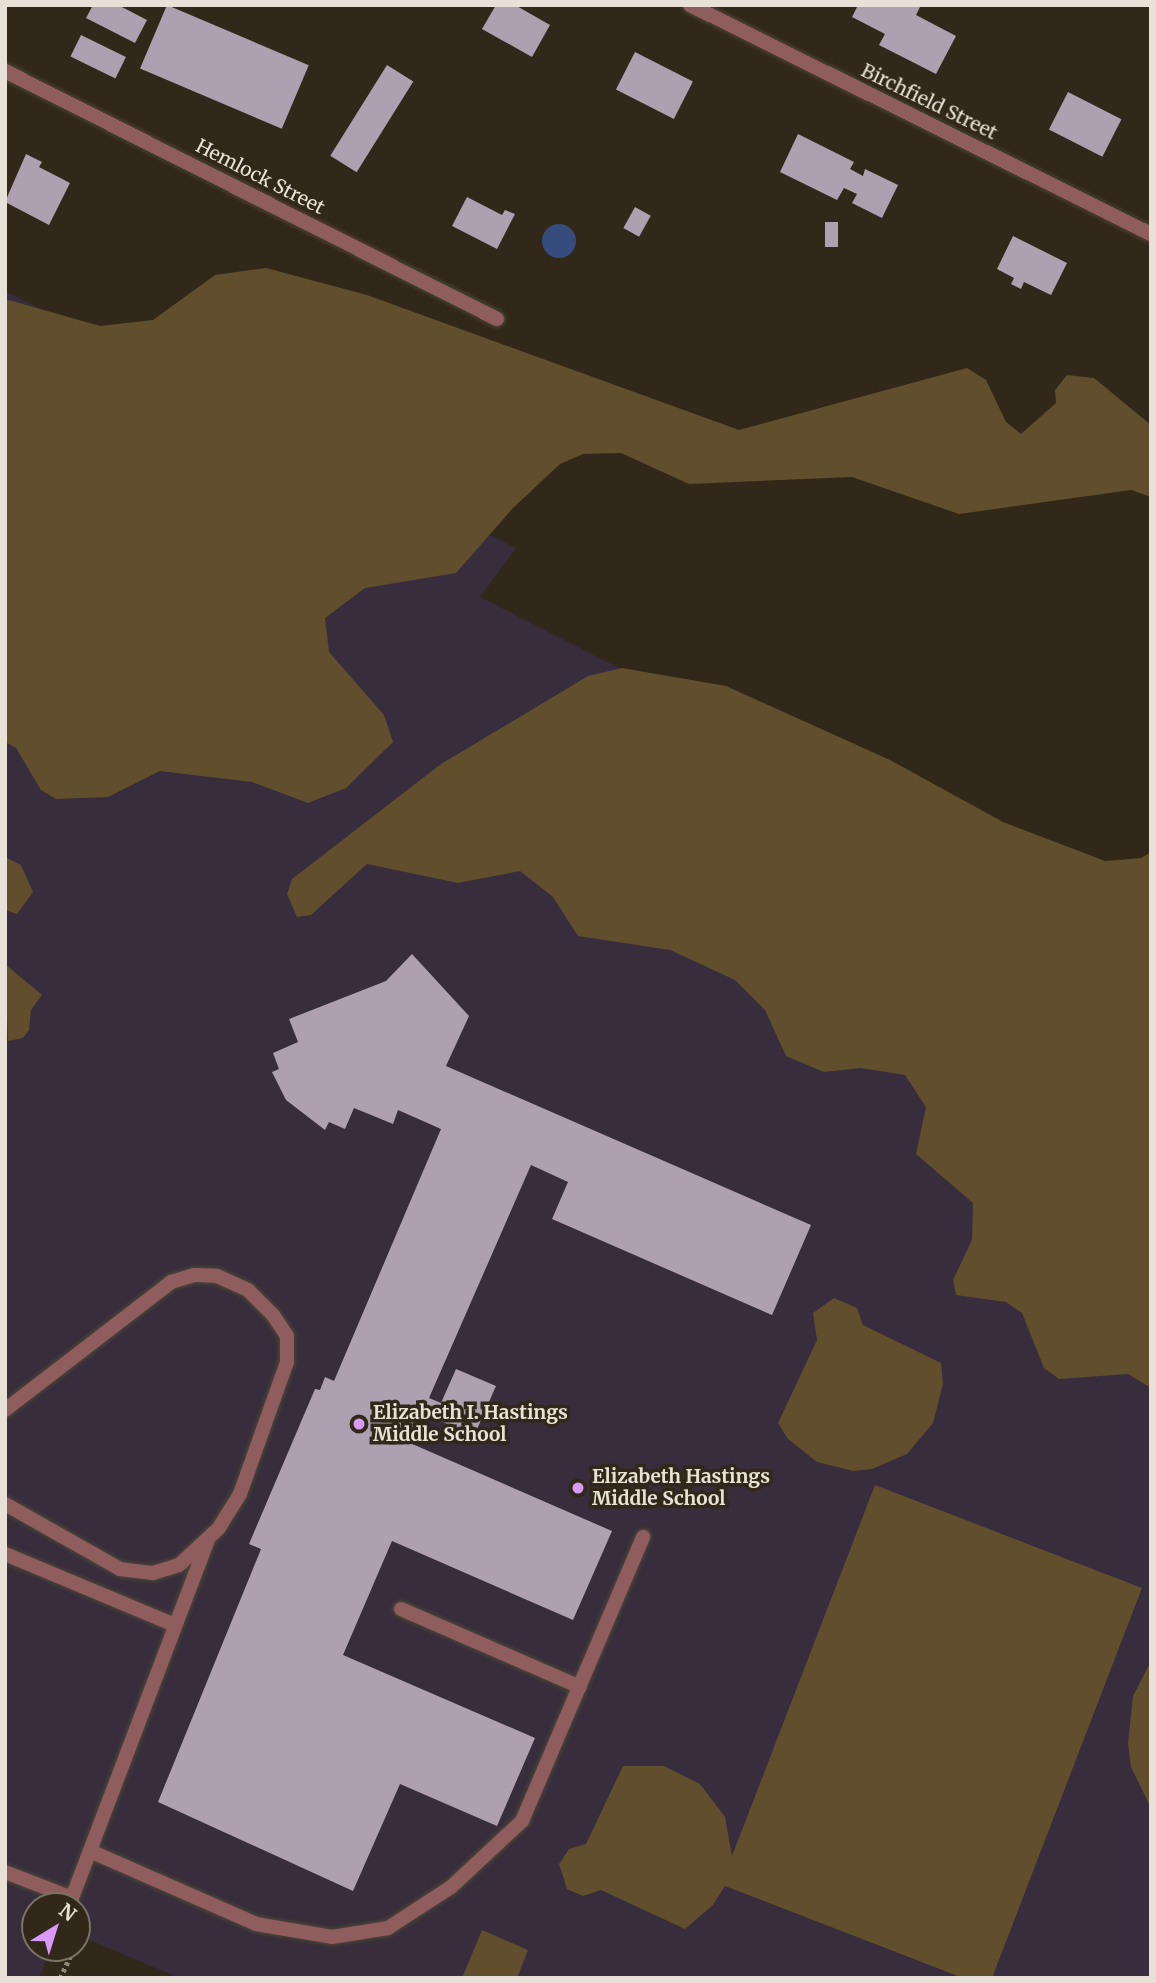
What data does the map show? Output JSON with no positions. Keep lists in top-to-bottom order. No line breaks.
{"streets":{"street":["Birchfield Street","Hemlock Street"]},"places":["Elizabeth I. Hastings Middle School","Elizabeth Hastings Middle School"],"north":"top right"}
